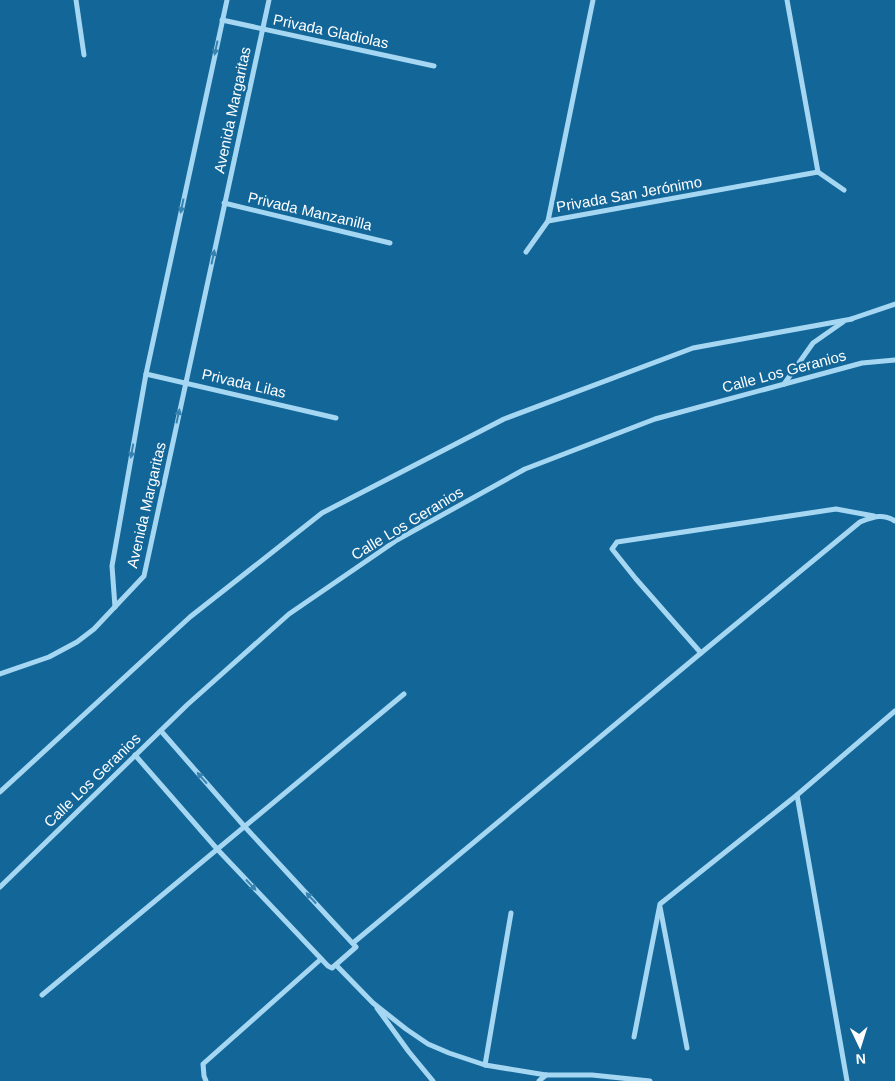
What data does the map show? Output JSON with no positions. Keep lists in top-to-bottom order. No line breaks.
{"streets":{"street":["Privada Gladiolas","Avenida Margaritas","Privada San Jerónimo","Privada Manzanilla","Calle Los Geranios","Privada Lilas"]},"crossings":[["Privada Gladiolas","Avenida Margaritas"],["Avenida Margaritas","Privada Manzanilla"],["Avenida Margaritas","Privada Lilas"]],"north":"bottom"}
